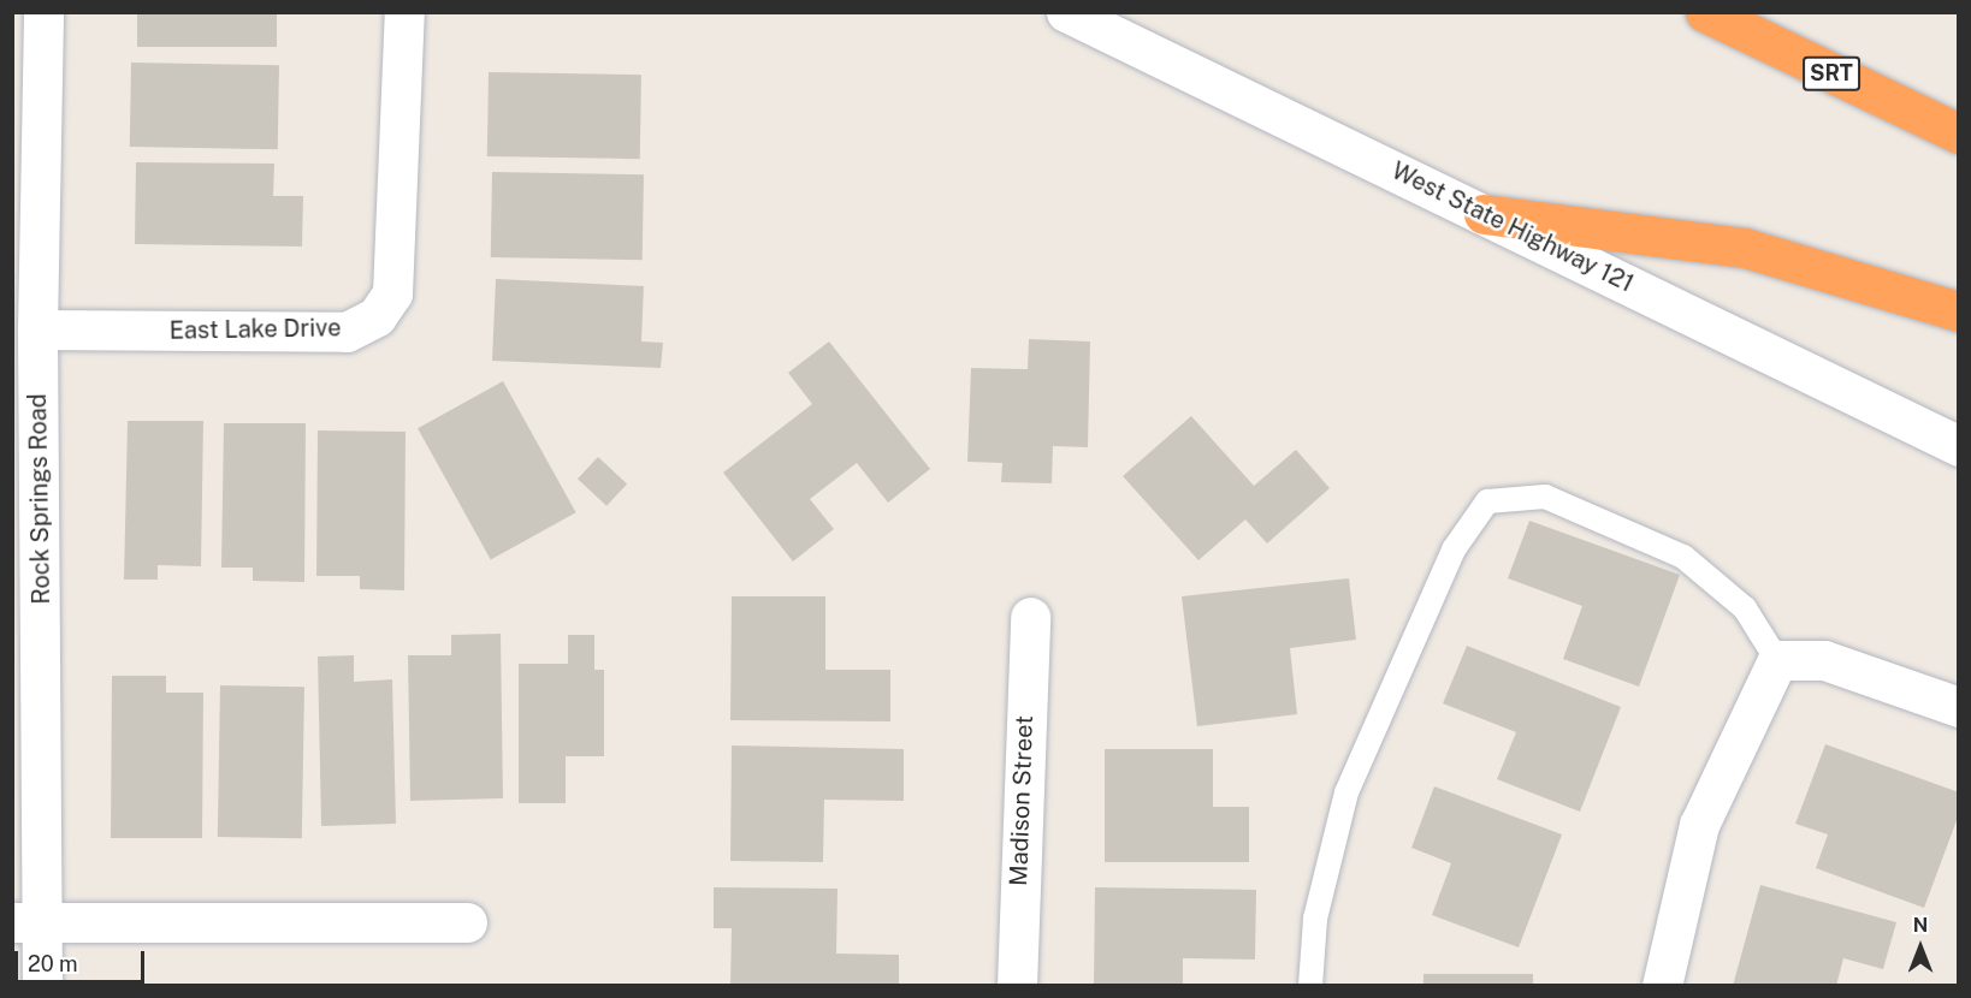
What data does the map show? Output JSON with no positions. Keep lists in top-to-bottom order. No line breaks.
{"streets":{"highway":["SRT"],"street":["West State Highway 121","East Lake Drive","Rock Springs Road","Madison Street"]},"crossings":[["East Lake Drive","Rock Springs Road"]],"scale_bar":"20 m","north":"top"}
